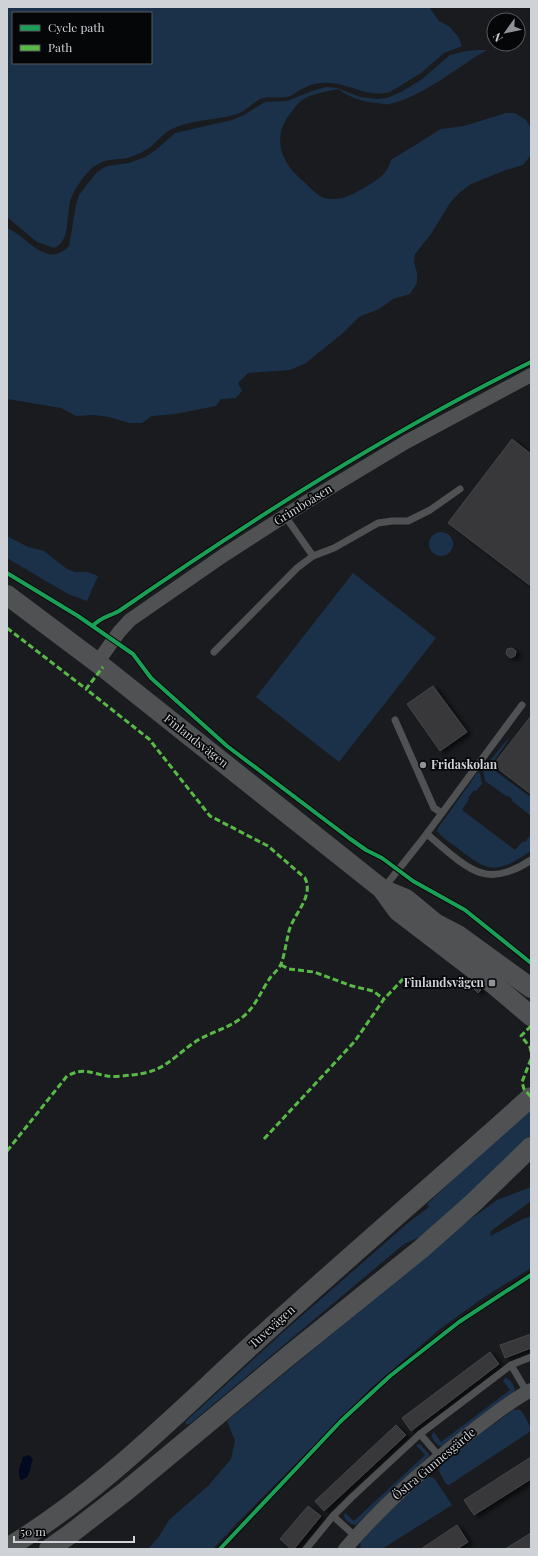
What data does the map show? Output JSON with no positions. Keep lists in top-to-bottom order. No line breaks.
{"streets":{"main road":["Finlandsvägen","Tuvevägen"],"street":["Grimboåsen","Östra Gunnesgärde"]},"crossings":[["Grimboåsen","Finlandsvägen"]],"places":{"other":["Fridaskolan"],"transit":["Finlandsvägen"]},"legend":["Cycle path","Path"],"scale_bar":"50 m","north":"bottom left"}
